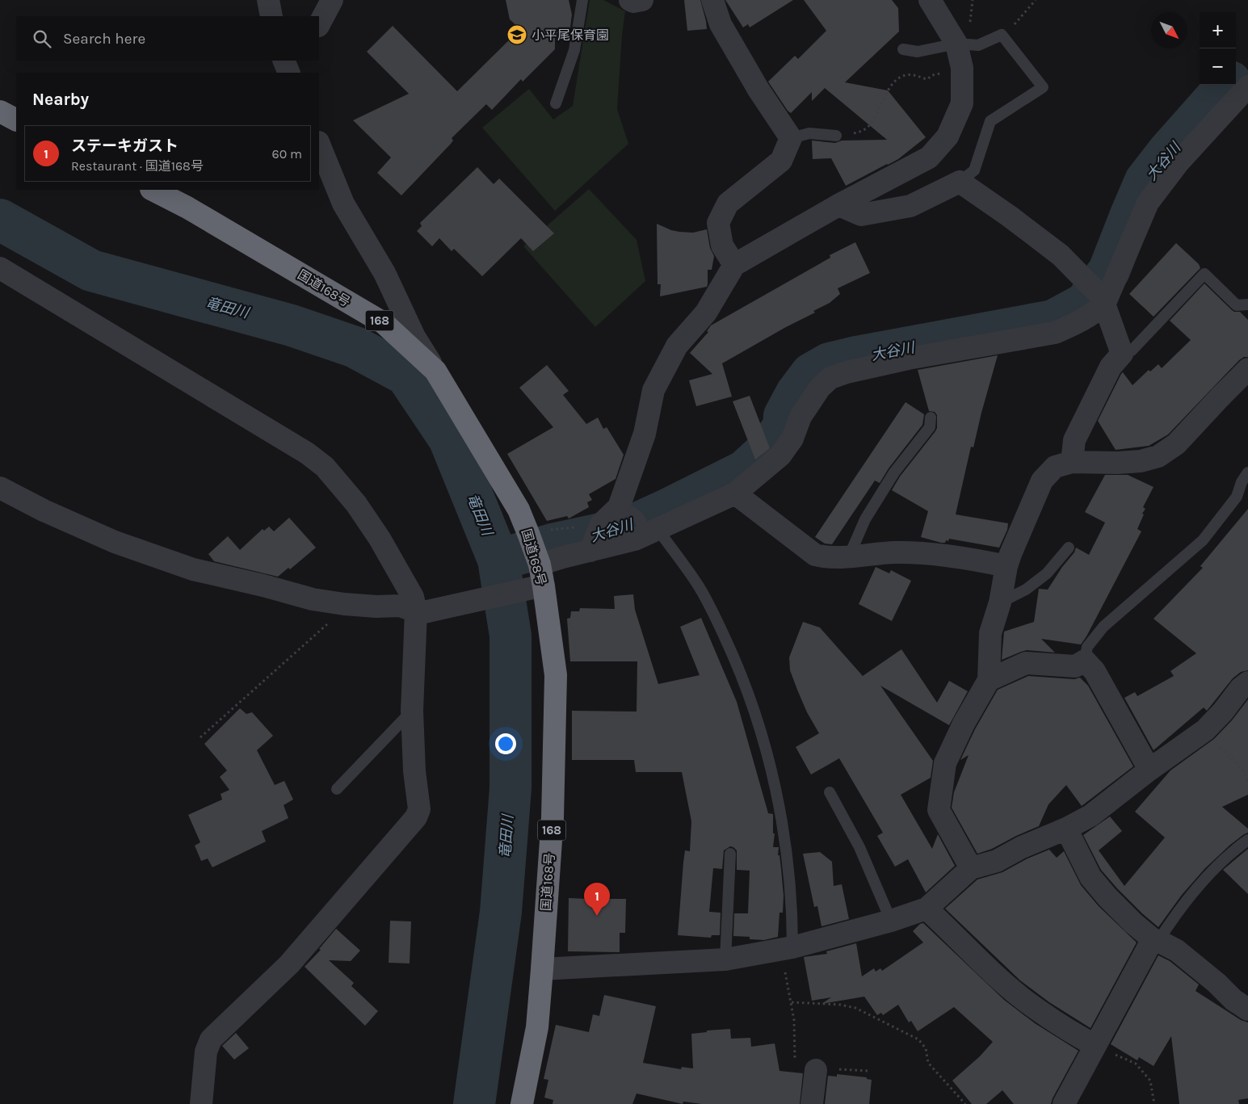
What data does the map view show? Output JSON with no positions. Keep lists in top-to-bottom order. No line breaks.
{"streets":{"highway":["国道168号","168"]},"water":["大谷川","竜田川"],"places":{"school or university":["小平尾保育園"]},"north":"bottom right","page":{"map_buttons":["+","−"],"search":"Search here","heading":"Nearby","list":[{"mark":"1","name":"ステーキガスト","note":"Restaurant · 国道168号","value":"60 m"}],"pins":"1"}}
